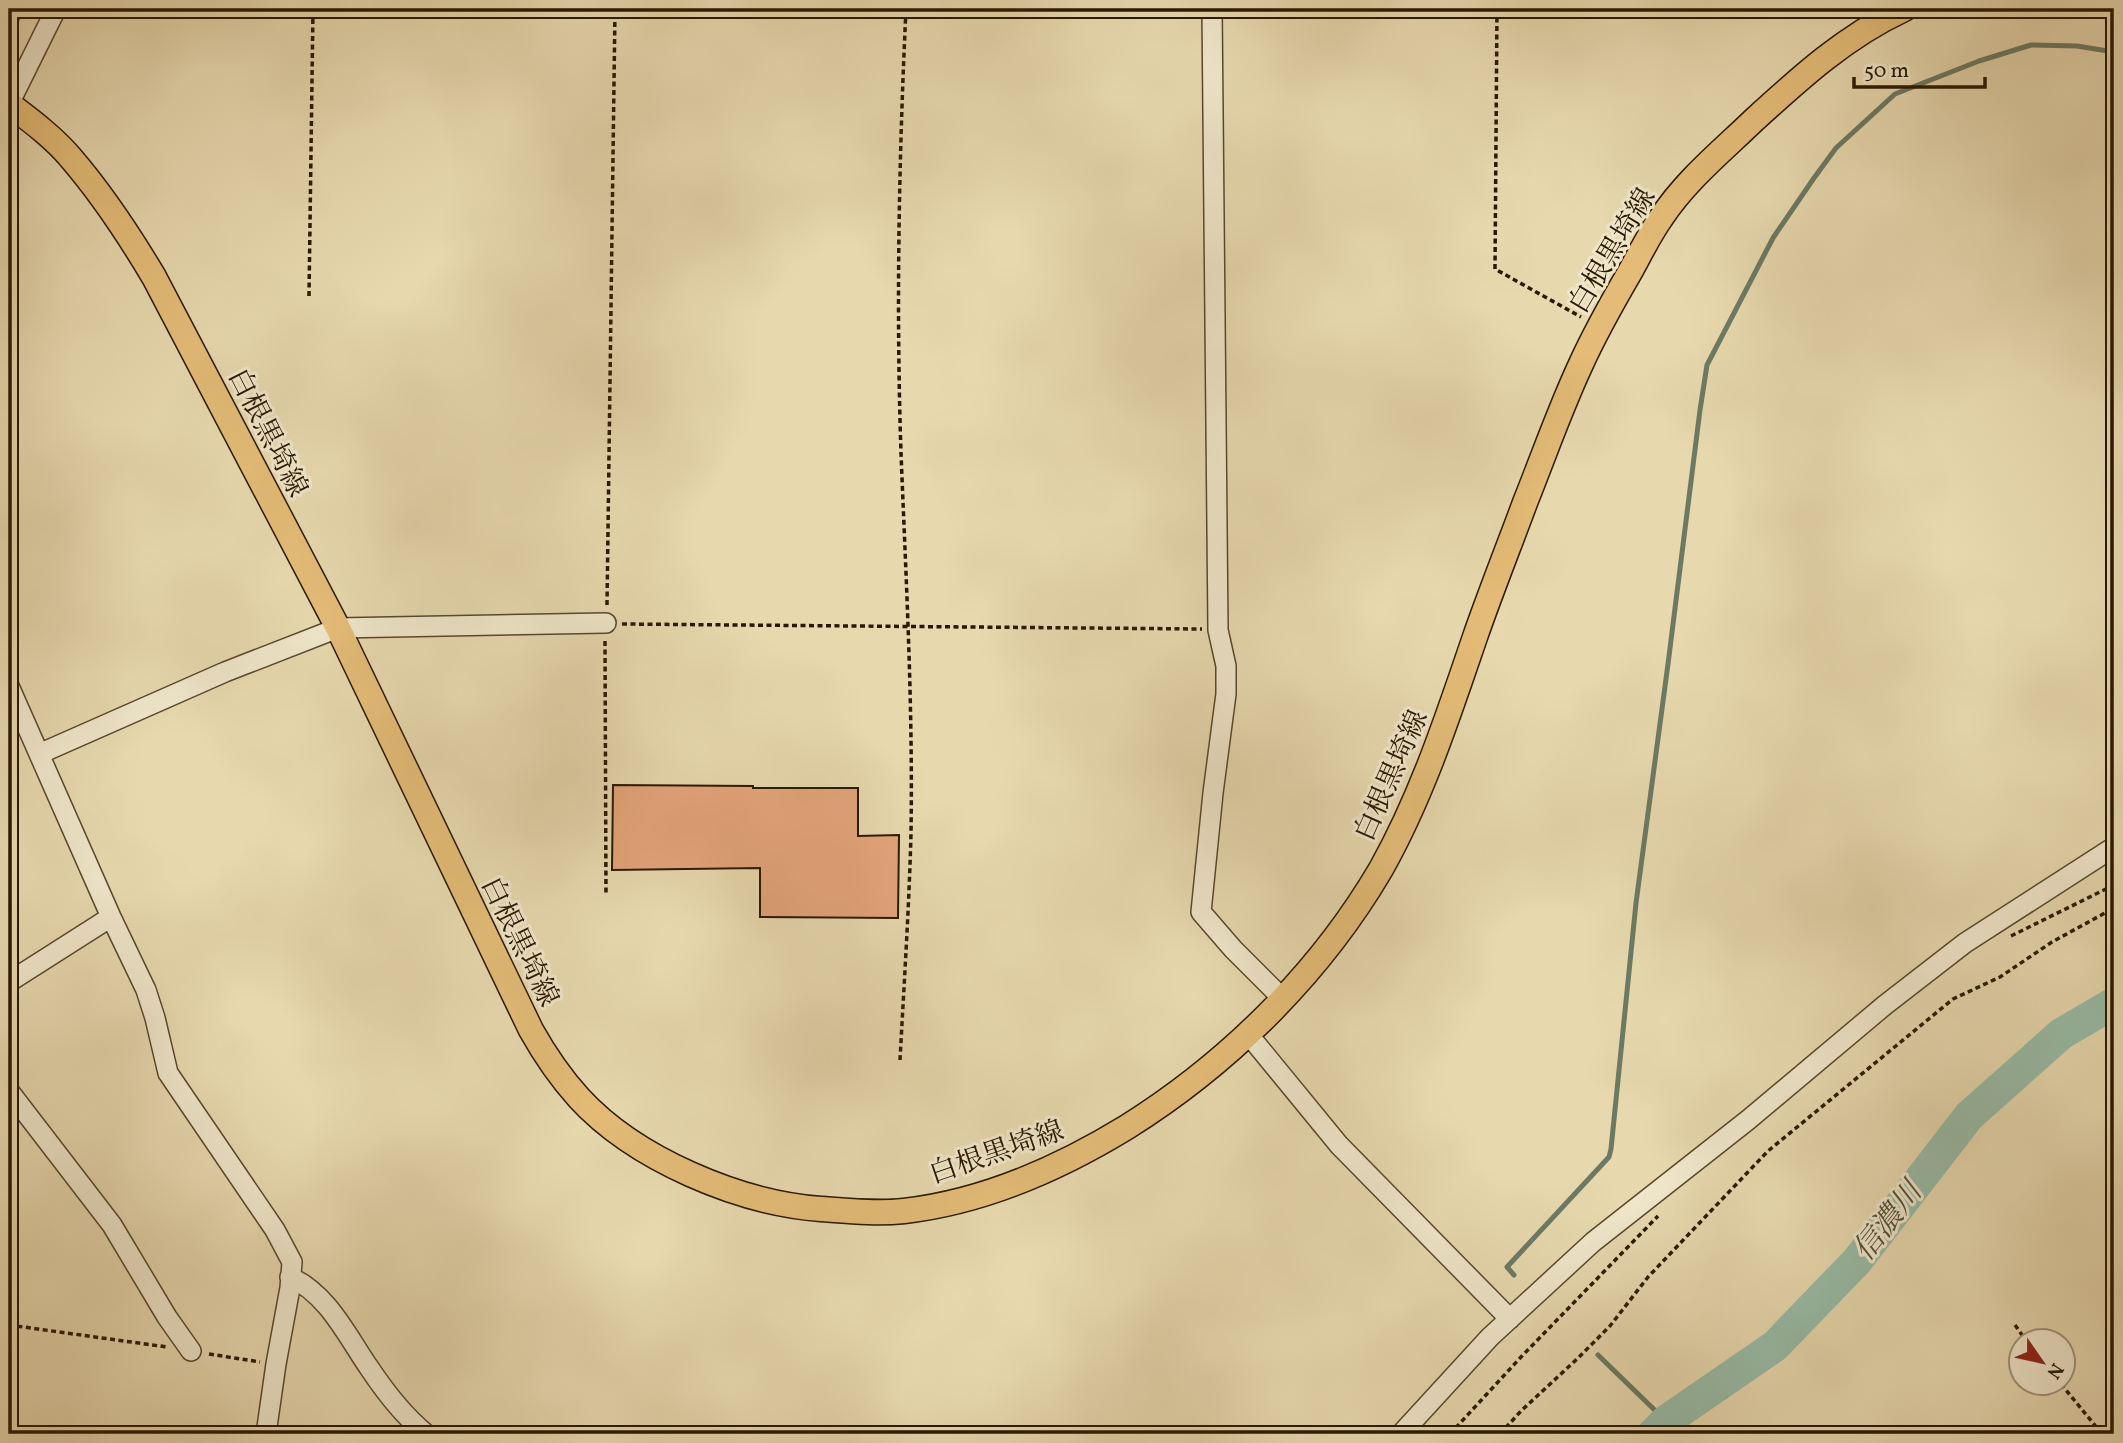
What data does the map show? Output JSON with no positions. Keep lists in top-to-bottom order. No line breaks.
{"streets":{"main road":["白根黒埼線"]},"water":["信濃川"],"scale_bar":"50 m","north":"bottom right"}
